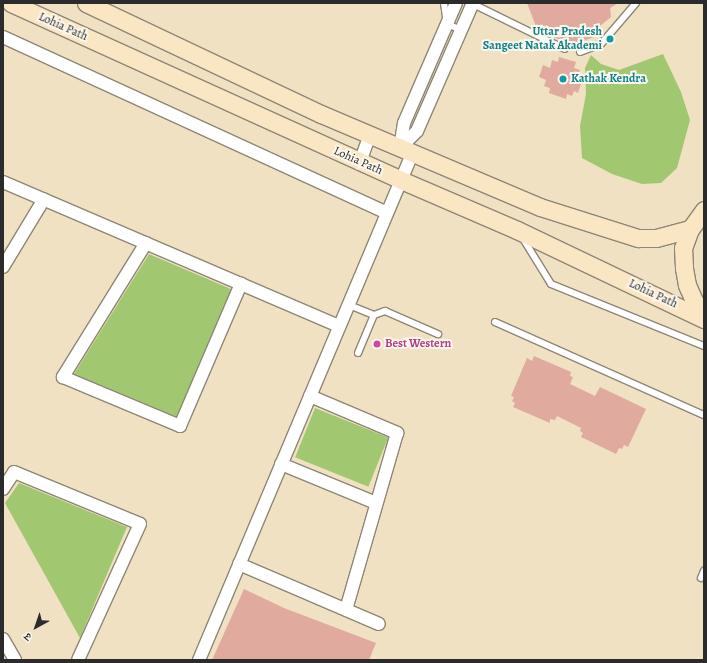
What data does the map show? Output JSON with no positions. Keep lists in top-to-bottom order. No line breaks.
{"streets":{"main road":["Lohia Path"]},"places":["Uttar Pradesh Sangeet Natak Akademi","Kathak Kendra","Best Western"],"north":"bottom left"}
